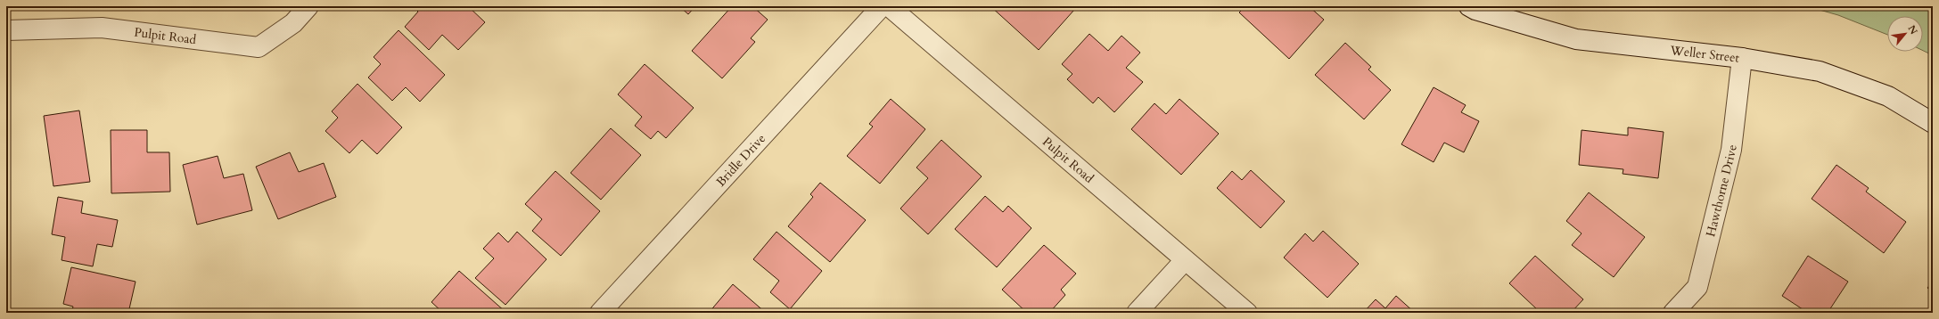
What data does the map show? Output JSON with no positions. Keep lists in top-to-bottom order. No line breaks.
{"streets":{"street":["Pulpit Road","Weller Street","Bridle Drive","Hawthorne Drive"]},"crossings":[["Weller Street","Hawthorne Drive"]],"north":"top right"}
